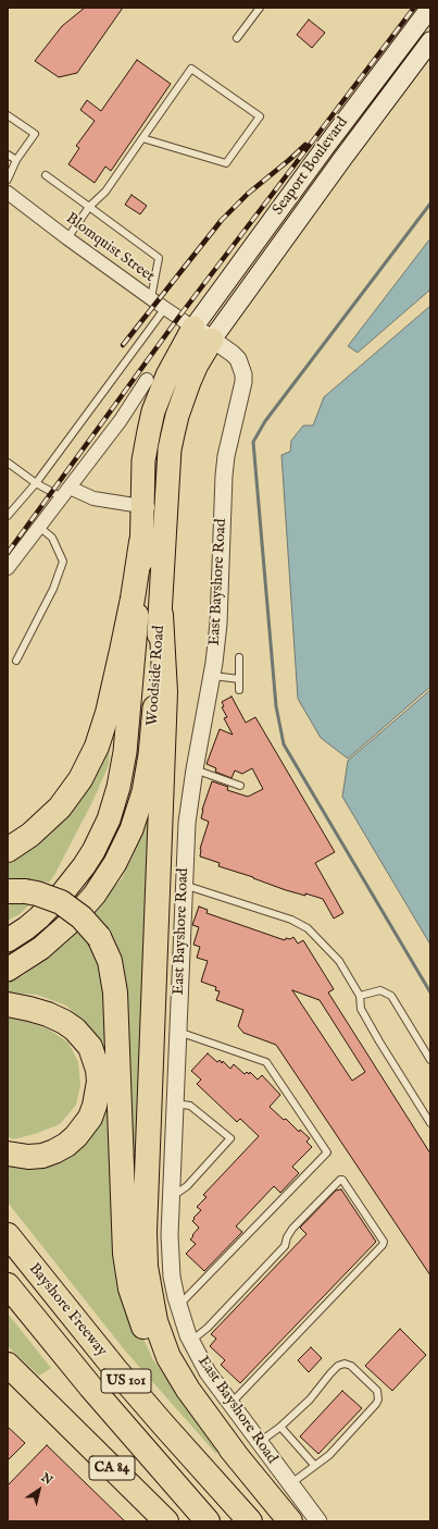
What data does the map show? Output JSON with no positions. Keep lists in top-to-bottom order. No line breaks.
{"streets":{"highway":["Woodside Road","Bayshore Freeway","US 101","CA 84"],"main road":["Seaport Boulevard"],"street":["Blomquist Street","East Bayshore Road"]},"crossings":[["Seaport Boulevard","Blomquist Street"],["Seaport Boulevard","East Bayshore Road"],["Seaport Boulevard","Woodside Road"],["Blomquist Street","East Bayshore Road"],["Blomquist Street","Woodside Road"],["East Bayshore Road","Woodside Road"]],"north":"top right"}
